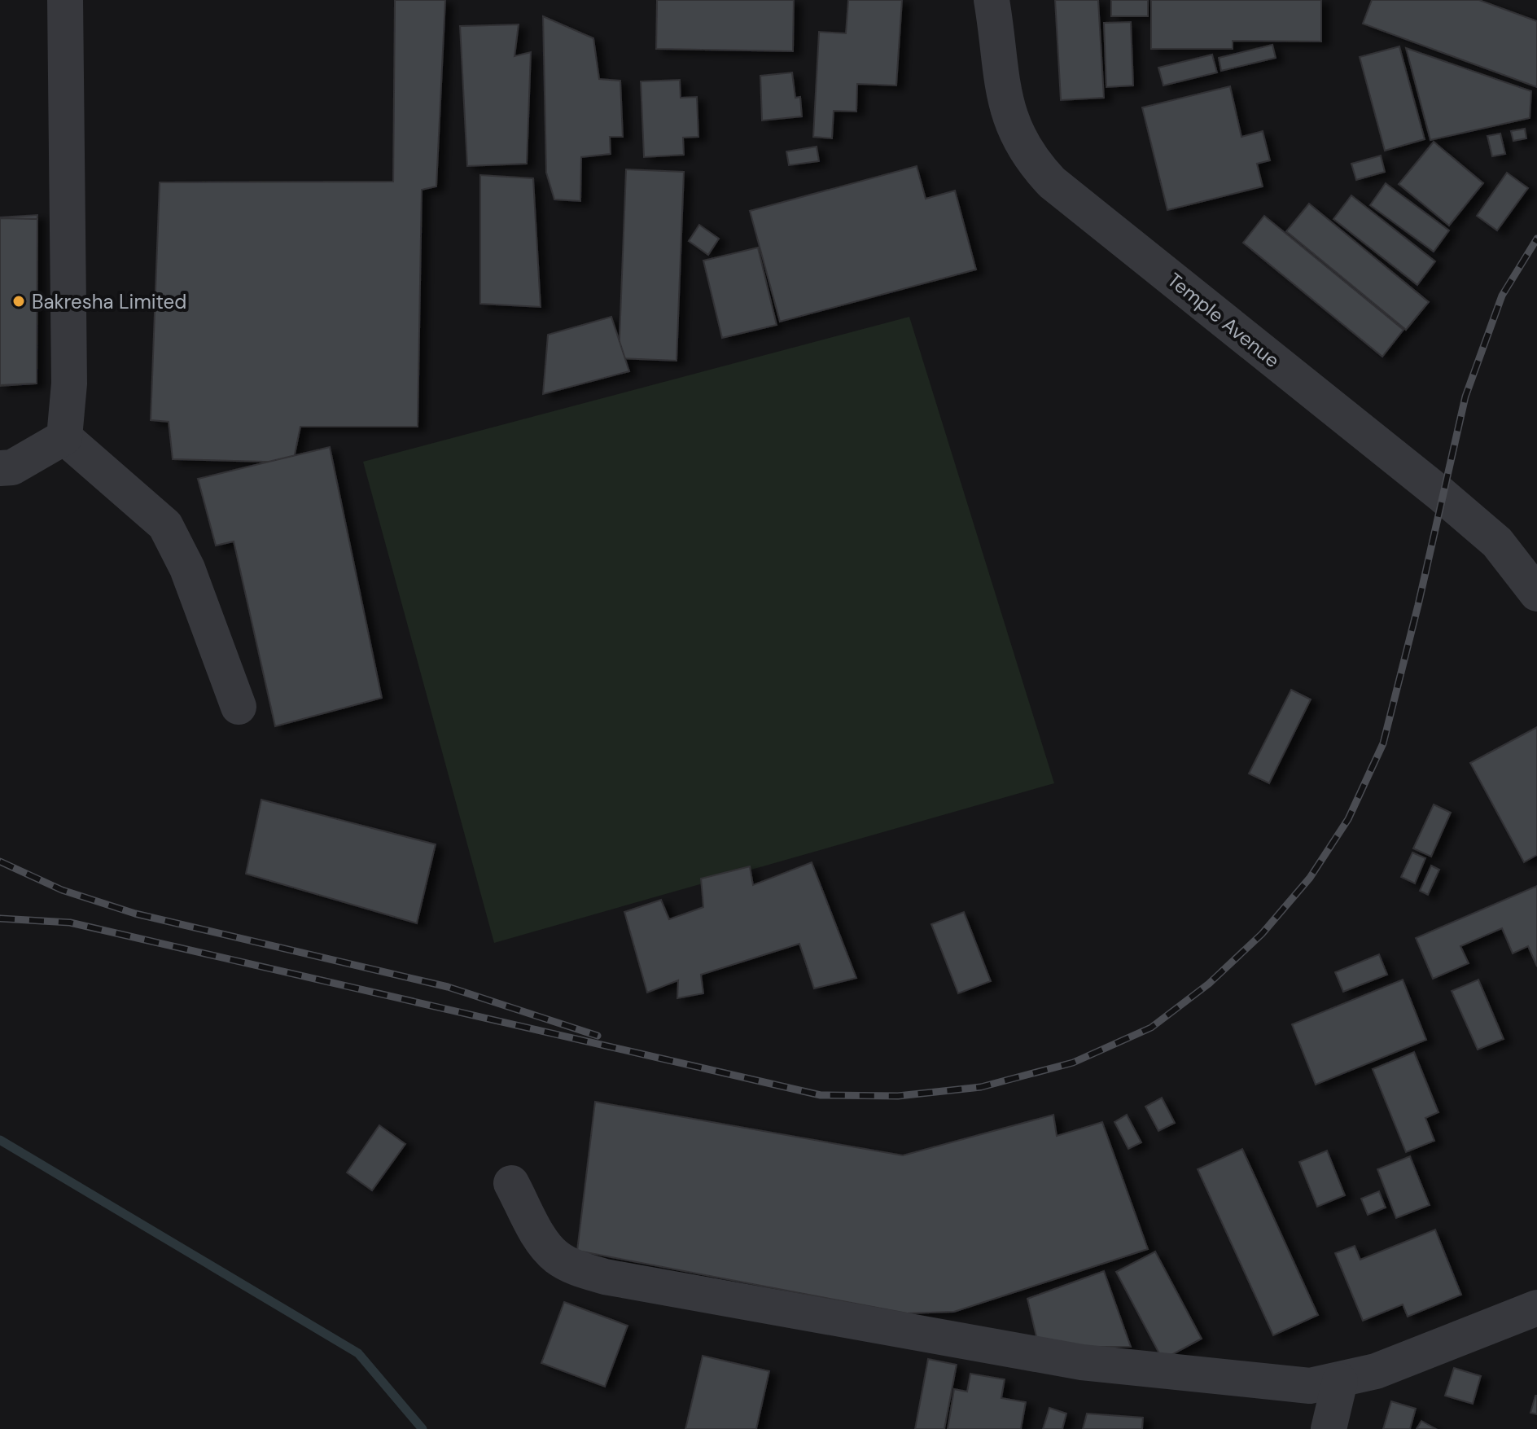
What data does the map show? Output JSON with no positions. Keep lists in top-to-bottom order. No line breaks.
{"streets":{"street":["Temple Avenue"]},"places":["Bakresha Limited"]}
